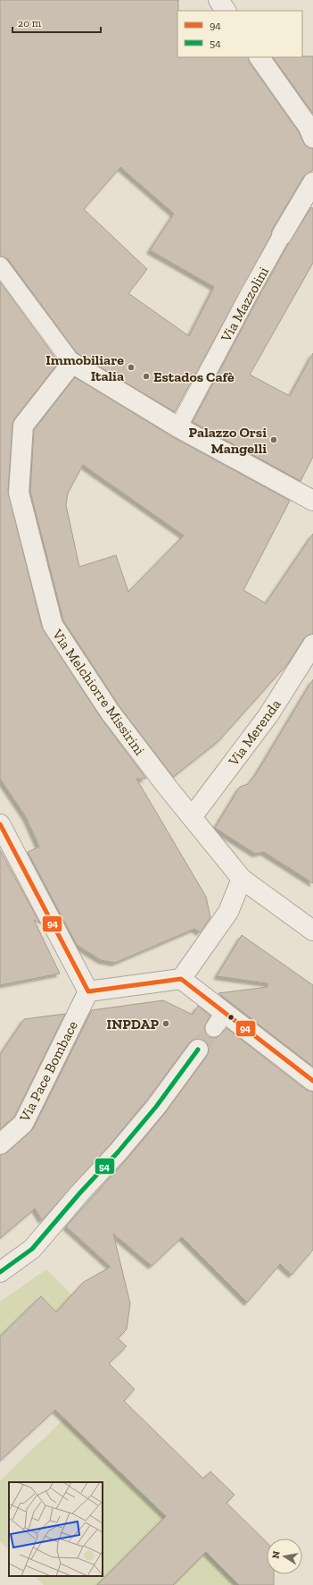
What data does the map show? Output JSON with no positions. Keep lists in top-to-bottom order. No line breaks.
{"streets":{"street":["Via Mazzolini","Via Melchiorre Missirini","Via Merenda","Via Pace Bombace"]},"crossings":[["Via Melchiorre Missirini","Via Merenda"]],"places":["Immobiliare Italia","Estados Cafè","Palazzo Orsi Mangelli","INPDAP"],"lines":["transit line 94","transit line 54"],"legend":["94","54"],"scale_bar":"20 m","north":"left"}
